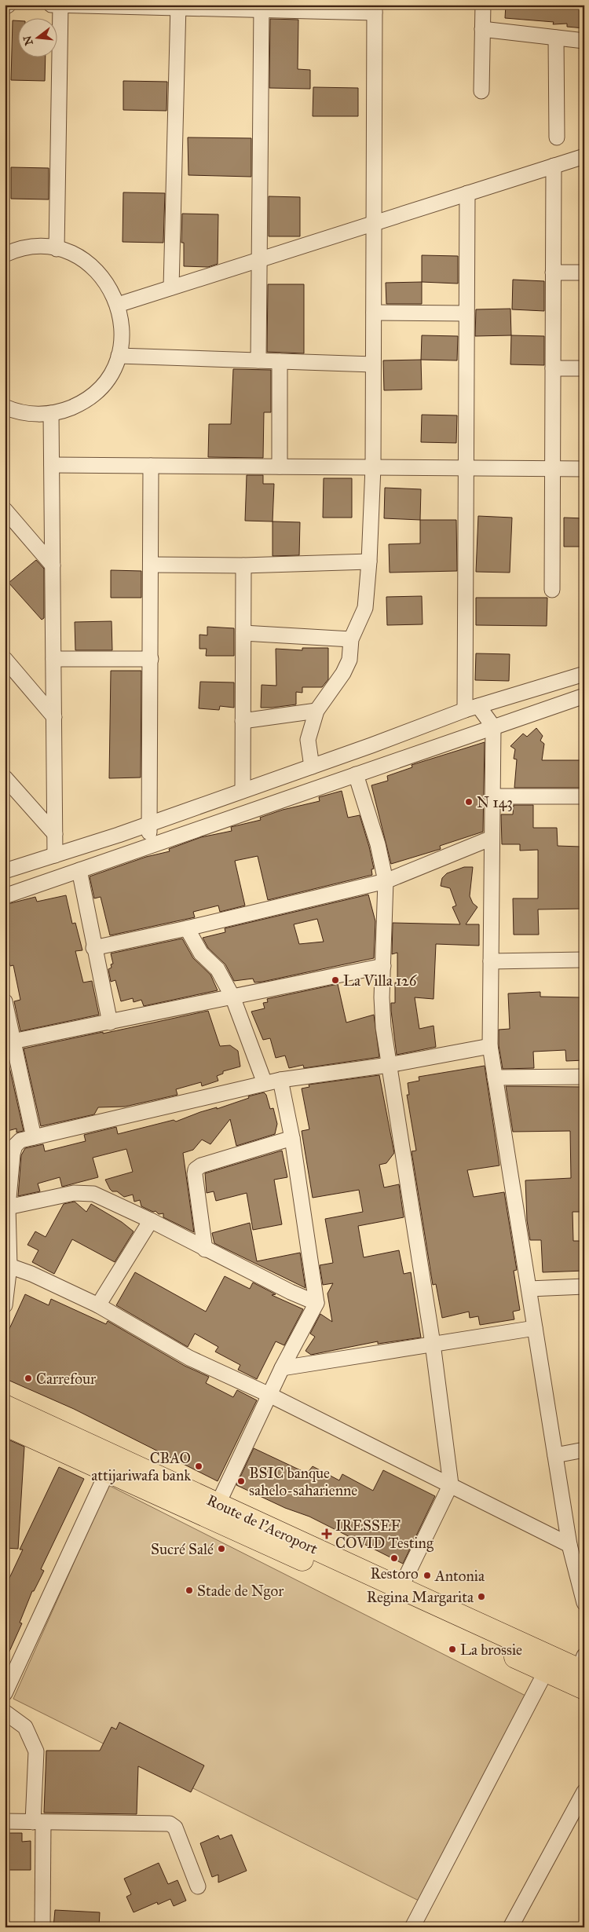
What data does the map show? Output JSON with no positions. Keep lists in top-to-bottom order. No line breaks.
{"streets":{"highway":["Route de l'Aeroport"]},"places":{"other":["N 143","La Villa 126","Carrefour","CBAO attijariwafa bank","BSIC banque sahelo-saharienne","Sucré Salé","Restoro","Antonia","Stade de Ngor","Regina Margarita","La brossie"],"health":["IRESSEF COVID Testing"]},"north":"left"}
